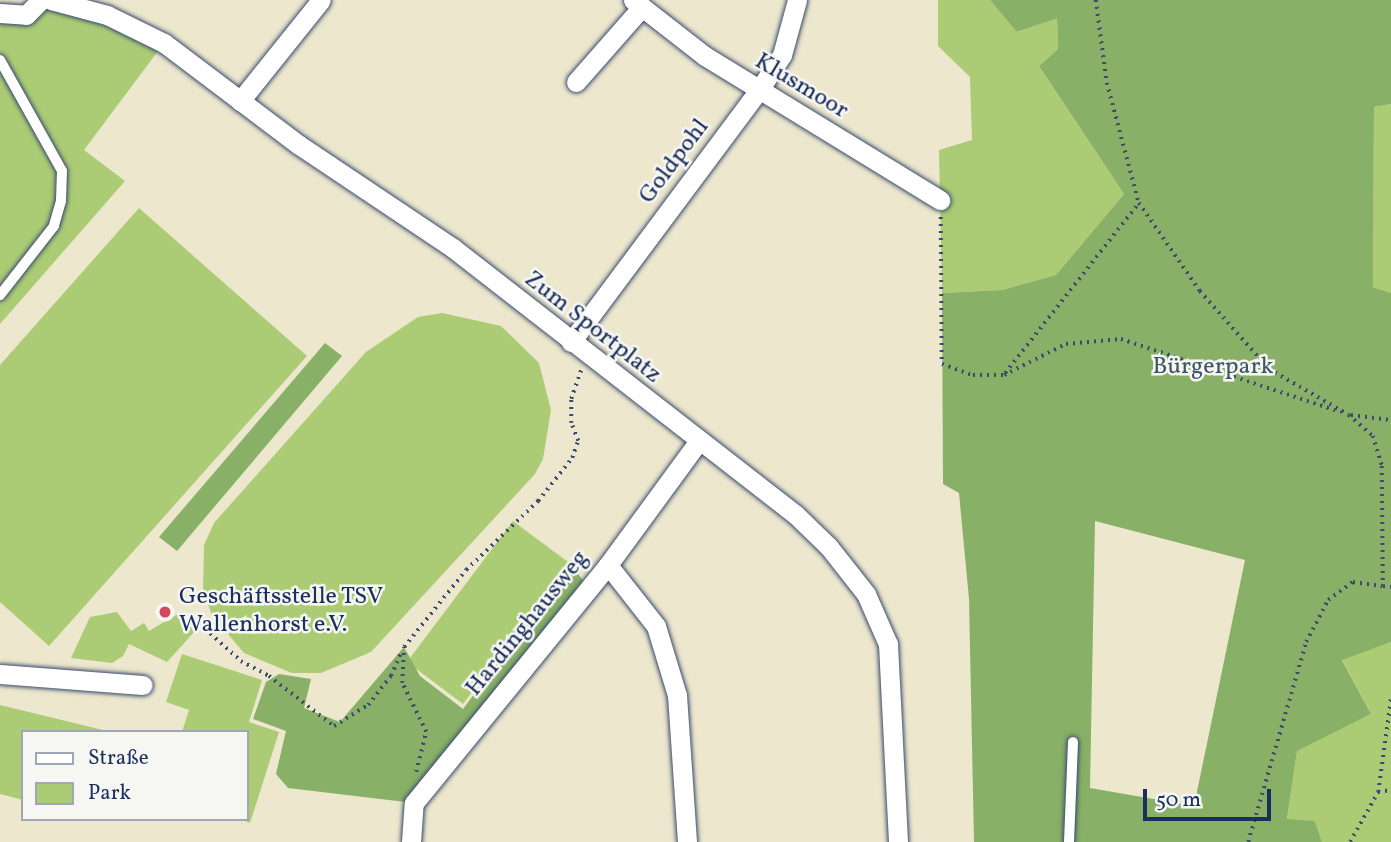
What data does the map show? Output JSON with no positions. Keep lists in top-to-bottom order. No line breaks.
{"streets":{"street":["Klusmoor","Goldpohl","Zum Sportplatz","Hardinghausweg"]},"crossings":[["Klusmoor","Goldpohl"],["Goldpohl","Zum Sportplatz"],["Zum Sportplatz","Hardinghausweg"]],"parks":["Bürgerpark"],"places":["Geschäftsstelle TSV Wallenhorst e.V."],"legend":["Straße","Park"],"scale_bar":"50 m"}
